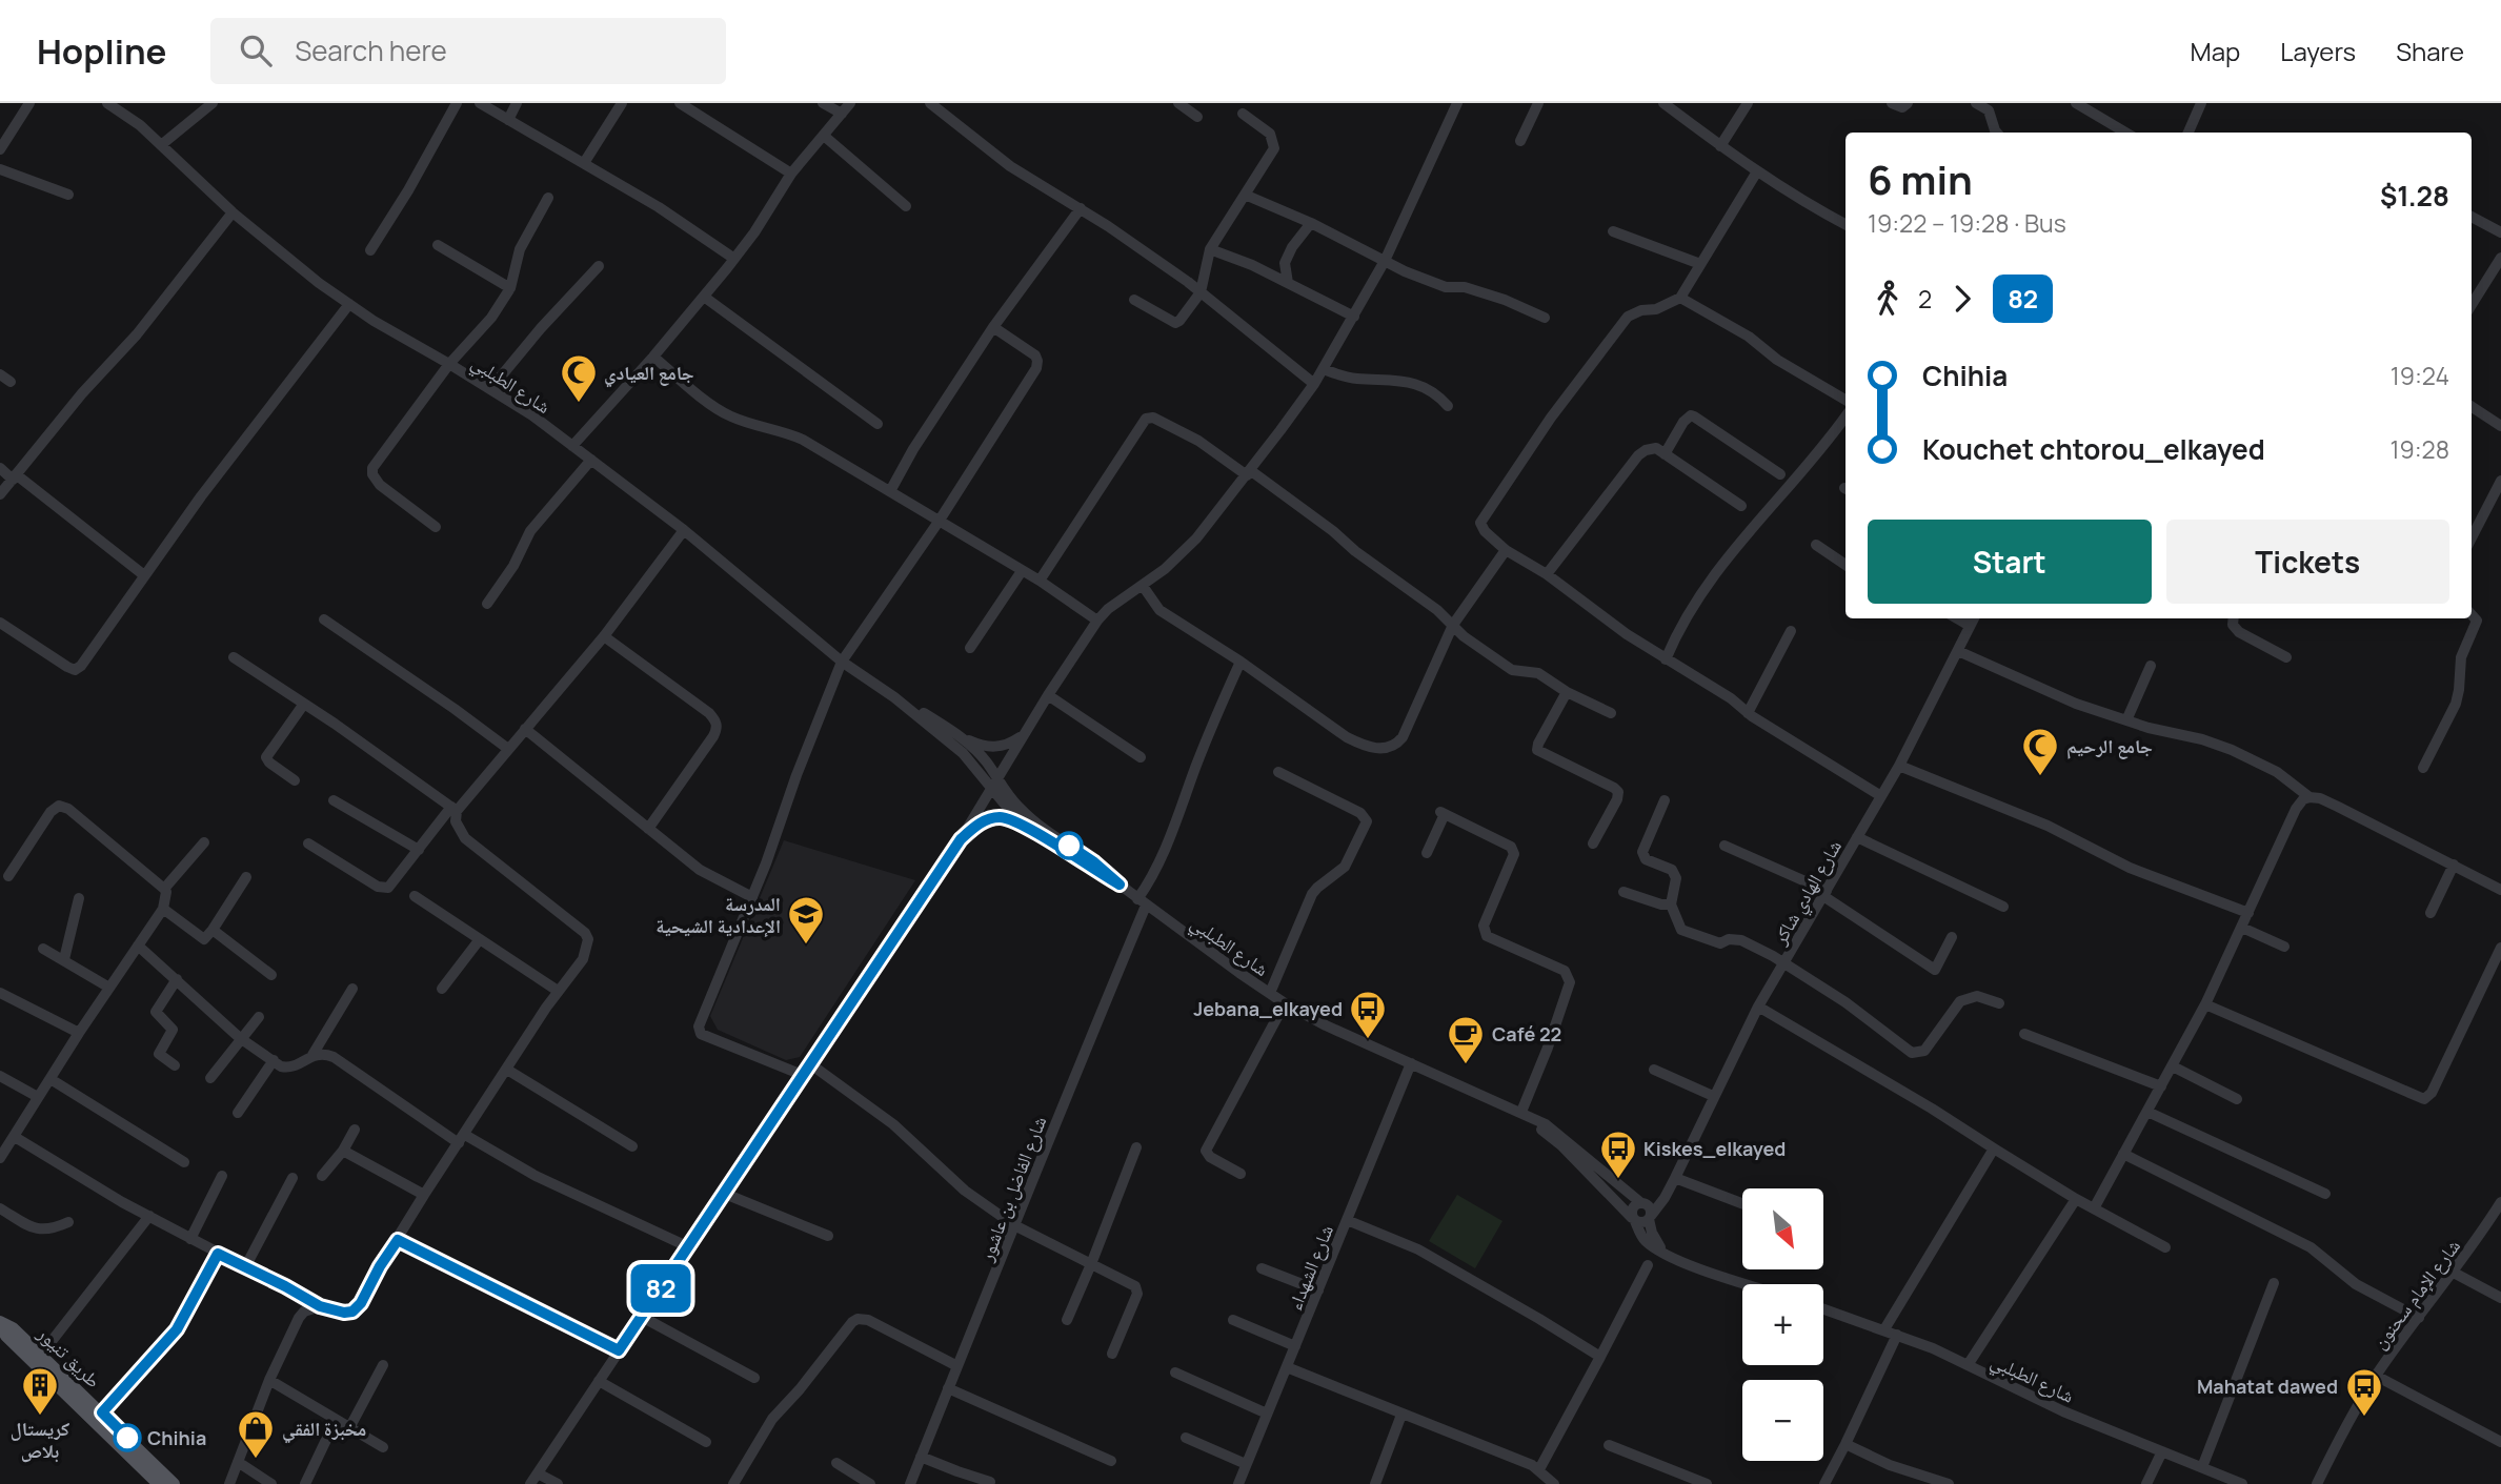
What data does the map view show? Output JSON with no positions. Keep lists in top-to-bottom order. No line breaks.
{"streets":{"main road":["طريق تنيور"],"street":["شارع الطبلبي","شارع الهادي شاكر","شارع الفاضل بن عاشور","شارع الشهداء","شارع الإمام سحنون"]},"crossings":[["شارع الطبلبي","شارع الهادي شاكر"],["شارع الطبلبي","شارع الفاضل بن عاشور"],["شارع الطبلبي","شارع الشهداء"]],"places":{"mosque":["جامع العيادي","جامع الرحيم"],"school or university":["المدرسة الإعدادية الشيحية"],"bus stop":["Jebana_elkayed","Kiskes_elkayed","Mahatat dawed"],"cafe":["Café 22"],"building":["كريستال بلاص"],"other":["Chihia"],"shop":["مخبزة الفقي"]},"lines":["bus line 82"],"north":"bottom right","page":{"header":"Hopline","search":"Search here","nav":["Map","Layers","Share"],"on_map":"82","heading":["6 min","19:22 – 19:28 · Bus","$1.28"],"legs":["2","82"],"list":[{"name":"Chihia","value":"19:24"},{"name":"Kouchet chtorou_elkayed","value":"19:28"}],"buttons":["Start","Tickets"],"map_buttons":["+","−"]}}
